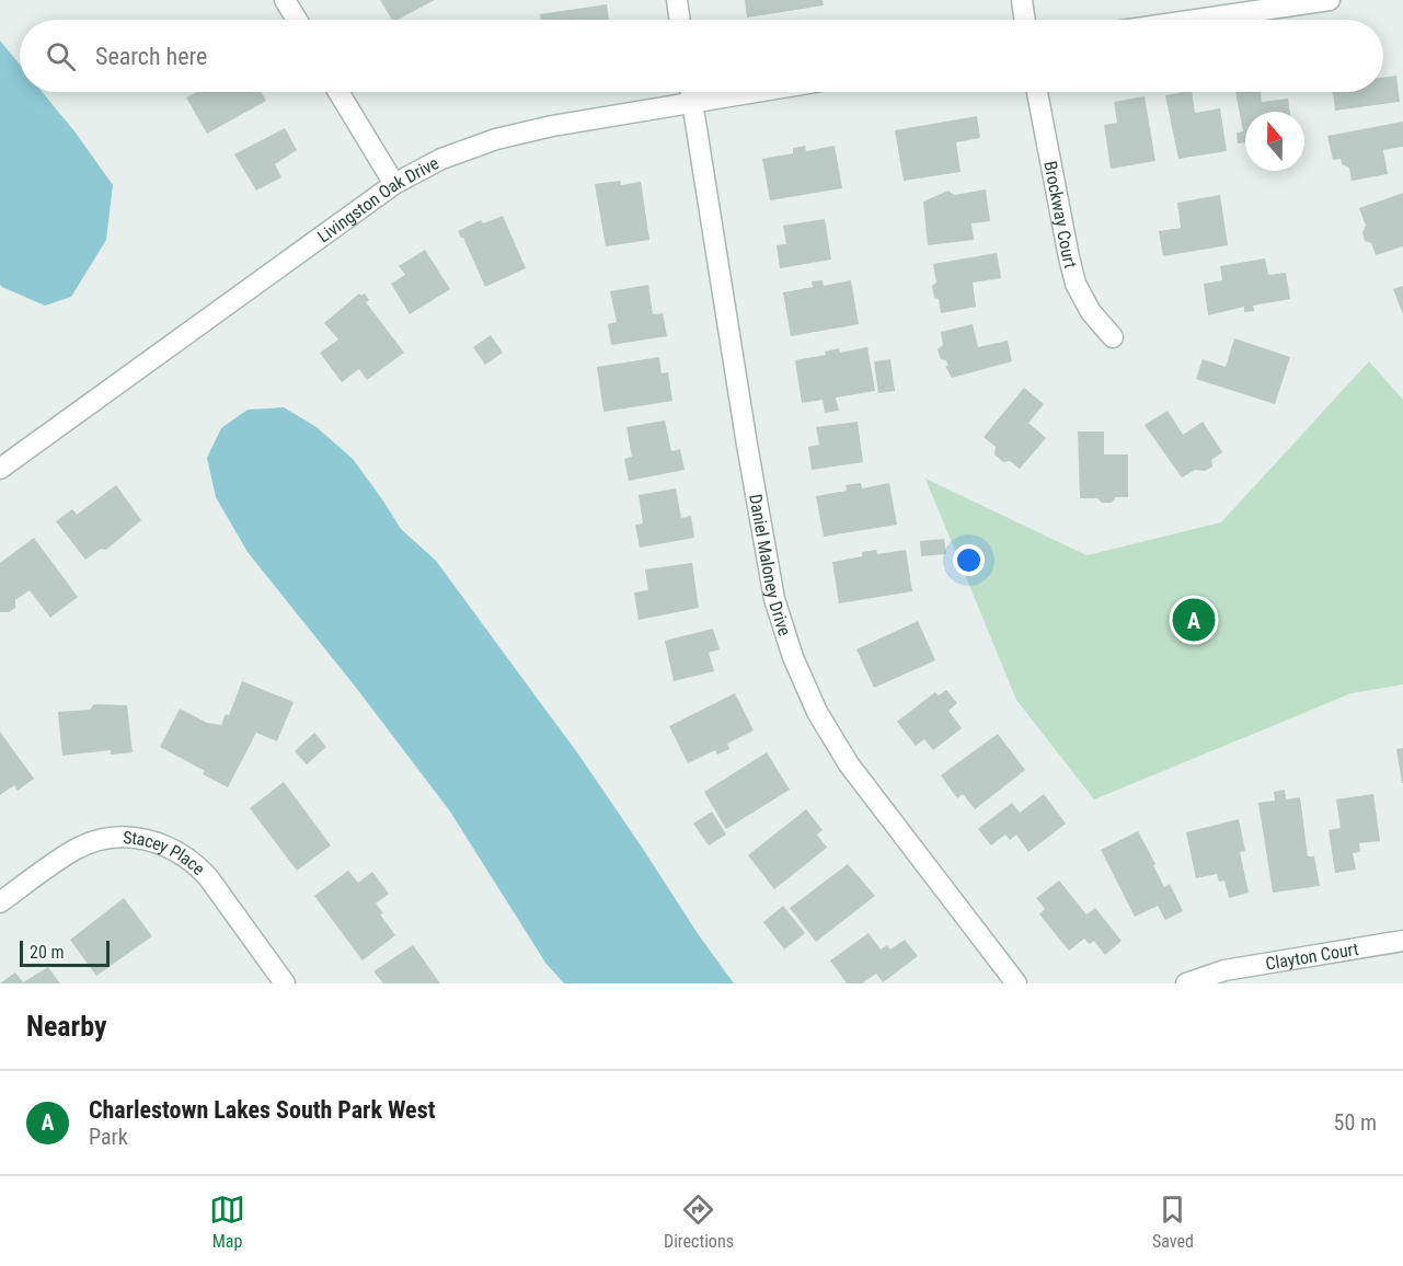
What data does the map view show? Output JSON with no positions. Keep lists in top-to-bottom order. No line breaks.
{"streets":{"street":["Livingston Oak Drive","Brockway Court","Daniel Maloney Drive","Stacey Place","Clayton Court"]},"crossings":[["Livingston Oak Drive","Daniel Maloney Drive"]],"scale_bar":"20 m","north":"top","page":{"search":"Search here","pins":"A","scale":"20 m","heading":"Nearby","list":[{"mark":"A","name":"Charlestown Lakes South Park West","note":"Park","value":"50 m"}],"nav":["Map","Directions","Saved"]}}
